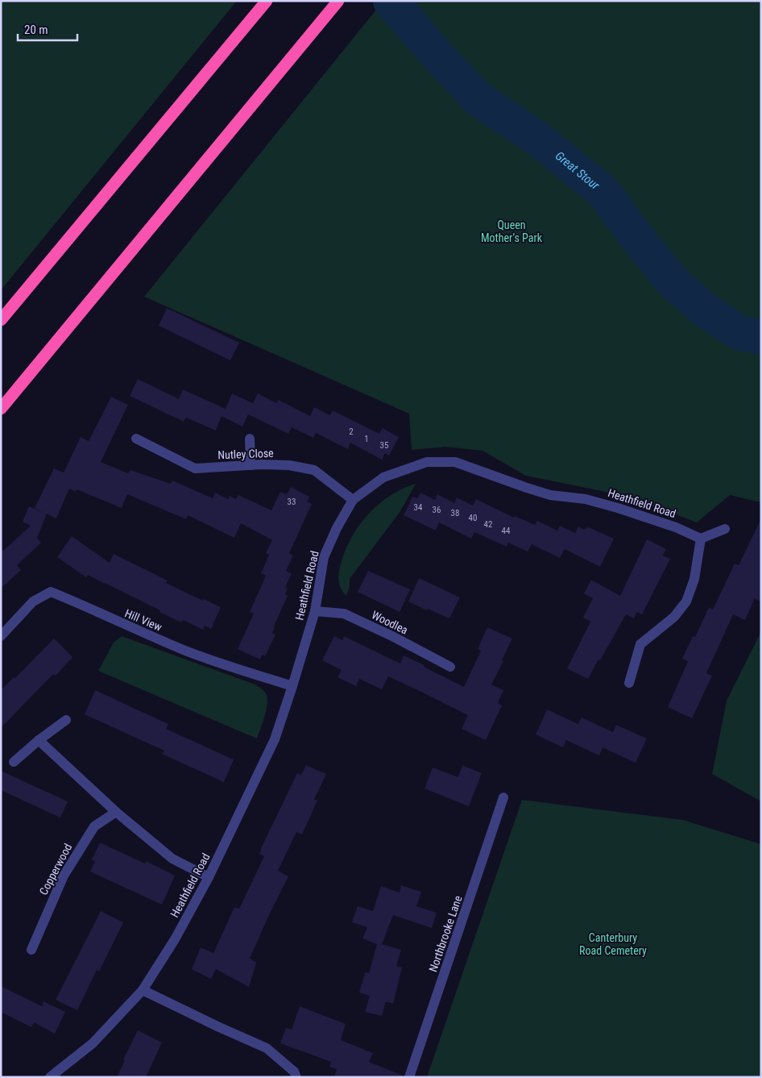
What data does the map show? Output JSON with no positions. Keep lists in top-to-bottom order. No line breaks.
{"streets":{"street":["Nutley Close","Heathfield Road","Hill View","Woodlea","Copperwood","Northbrooke Lane"]},"crossings":[["Nutley Close","Heathfield Road"],["Heathfield Road","Hill View"],["Heathfield Road","Woodlea"]],"water":["Great Stour"],"parks":["Queen Mother’s Park","Canterbury Road Cemetery"],"house_numbers":["2","1","35","33","34","36","38","40","42","44"],"scale_bar":"20 m"}
